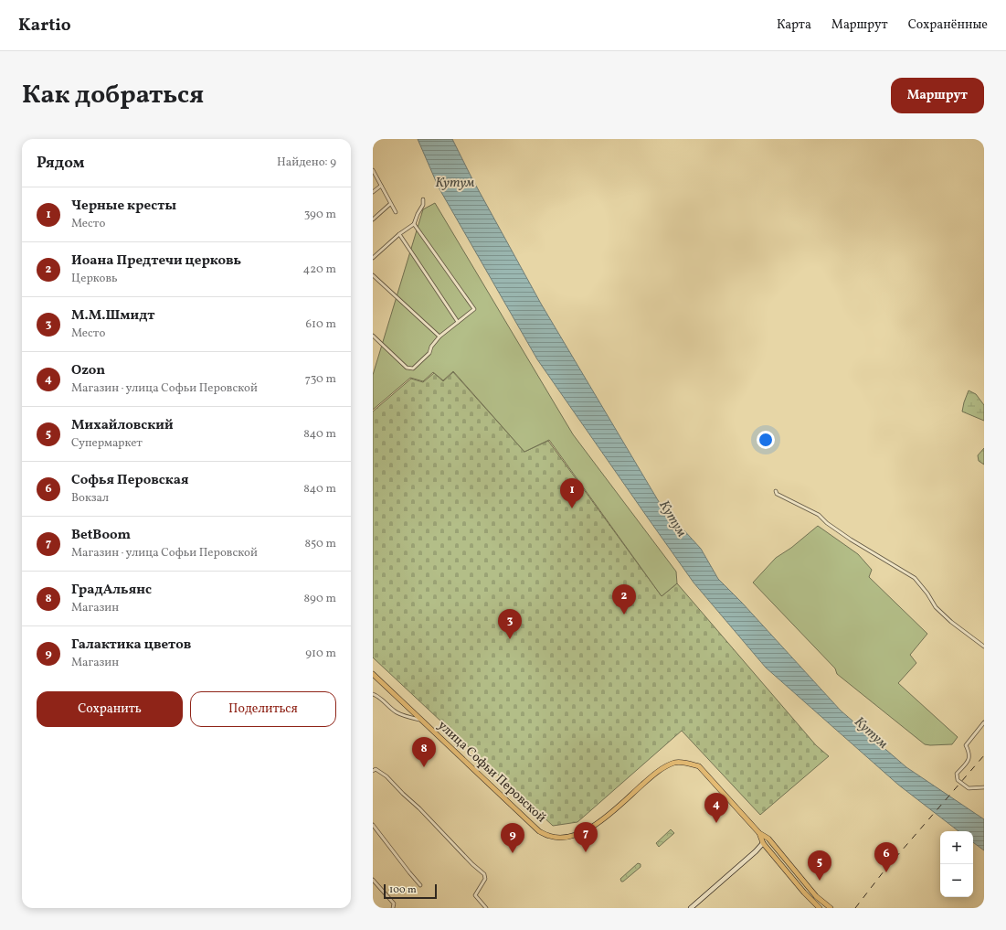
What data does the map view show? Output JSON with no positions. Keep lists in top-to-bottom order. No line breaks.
{"streets":{"main road":["улица Софьи Перовской"]},"water":["Кутум"],"scale_bar":"100 m","page":{"header":"Kartio","nav":["Карта","Маршрут","Сохранённые"],"title":"Как добраться","buttons":["Маршрут",["Сохранить","Поделиться"]],"heading":["Рядом","Найдено: 9"],"list":[{"mark":"1","name":"Черные кресты","note":"Место","value":"390 m"},{"mark":"2","name":"Иоана Предтечи церковь","note":"Церковь","value":"420 m"},{"mark":"3","name":"М.М.Шмидт","note":"Место","value":"610 m"},{"mark":"4","name":"Ozon","note":"Магазин · улица Софьи Перовской","value":"730 m"},{"mark":"5","name":"Михайловский","note":"Супермаркет","value":"840 m"},{"mark":"6","name":"Софья Перовская","note":"Вокзал","value":"840 m"},{"mark":"7","name":"BetBoom","note":"Магазин · улица Софьи Перовской","value":"850 m"},{"mark":"8","name":"ГрадАльянс","note":"Магазин","value":"890 m"},{"mark":"9","name":"Галактика цветов","note":"Магазин","value":"910 m"}],"pins":["1","2","3","8","4","7","9","6","5"],"map_buttons":["+","−"],"scale":"100 m"}}
